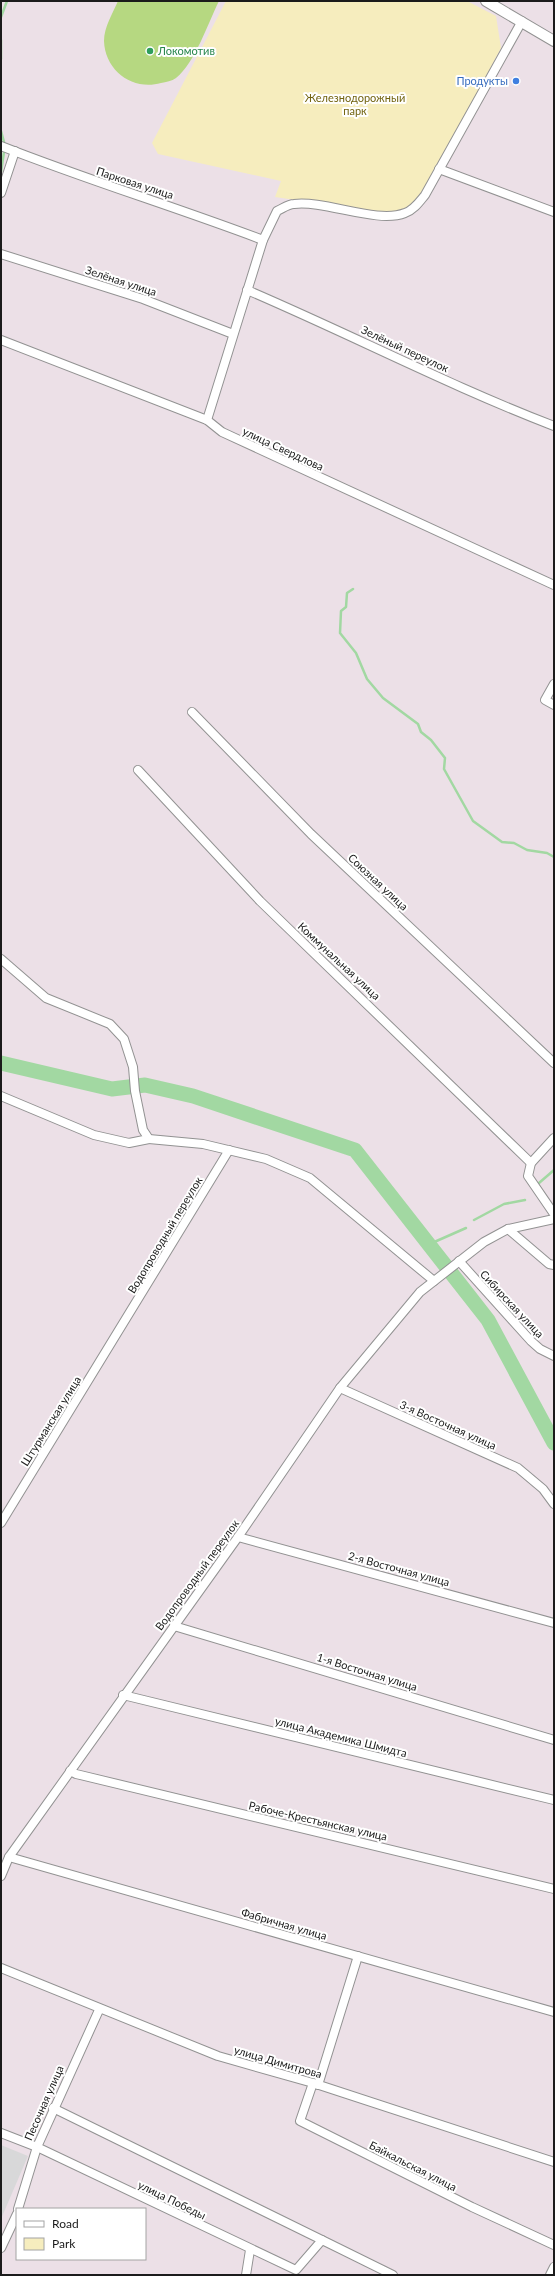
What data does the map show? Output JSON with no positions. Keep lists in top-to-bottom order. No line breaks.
{"streets":{"street":["Парковая улица","Зелёная улица","Зелёный переулок","улица Свердлова","Союзная улица","Коммунальная улица","Водопроводный переулок","Сибирская улица","Штурманская улица","3-я Восточная улица","2-я Восточная улица","1-я Восточная улица","улица Академика Шмидта","Рабоче-Крестьянская улица","Фабричная улица","улица Димитрова","Песочная улица","Байкальская улица","улица Победы"]},"crossings":[["Водопроводный переулок","Сибирская улица"],["Водопроводный переулок","Штурманская улица"],["Водопроводный переулок","3-я Восточная улица"],["Водопроводный переулок","2-я Восточная улица"],["Водопроводный переулок","1-я Восточная улица"],["Водопроводный переулок","улица Академика Шмидта"],["Водопроводный переулок","Рабоче-Крестьянская улица"],["Водопроводный переулок","Фабричная улица"],["улица Димитрова","Песочная улица"],["улица Димитрова","Байкальская улица"],["Песочная улица","улица Победы"]],"parks":["Железнодорожный парк"],"places":["Локомотив","Продукты"],"legend":["Road","Park"]}
